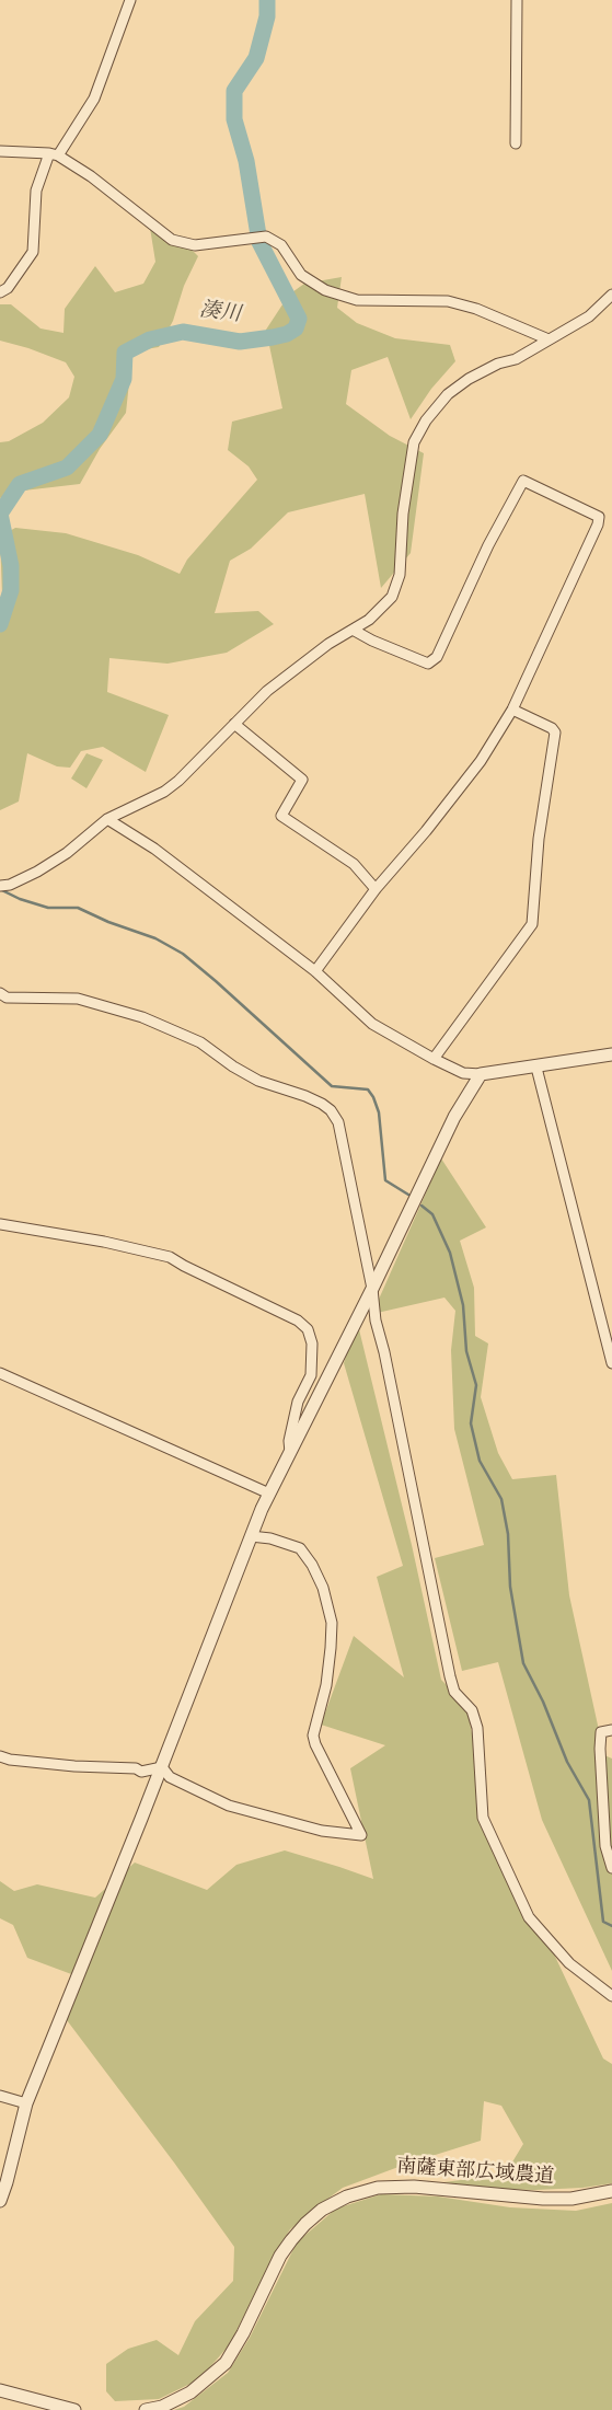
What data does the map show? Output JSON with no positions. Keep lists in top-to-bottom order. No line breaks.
{"streets":{"street":["南薩東部広域農道"]},"water":["湊川"]}
